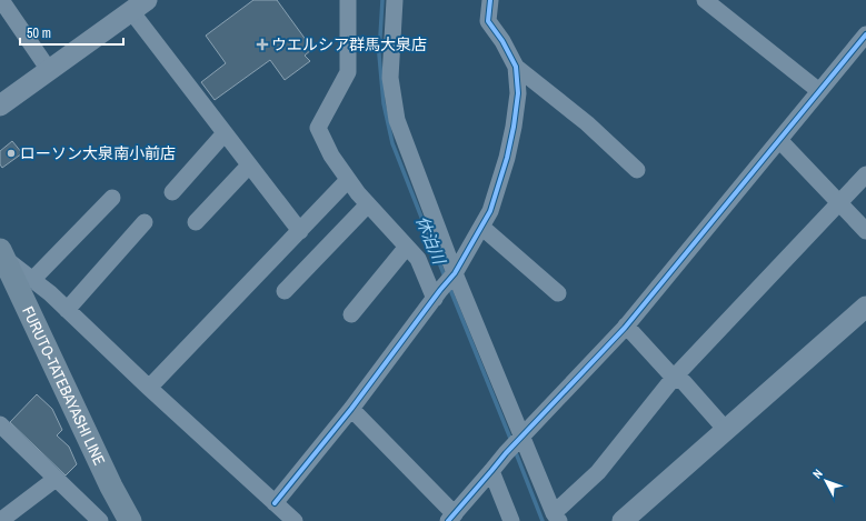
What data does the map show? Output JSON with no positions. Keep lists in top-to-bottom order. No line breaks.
{"streets":{"main road":["FURUTO-TATEBAYASHI LINE"]},"water":["休泊川"],"places":{"health":["ウエルシア群馬大泉店"],"other":["ローソン大泉南小前店"]},"scale_bar":"50 m","north":"top left"}
